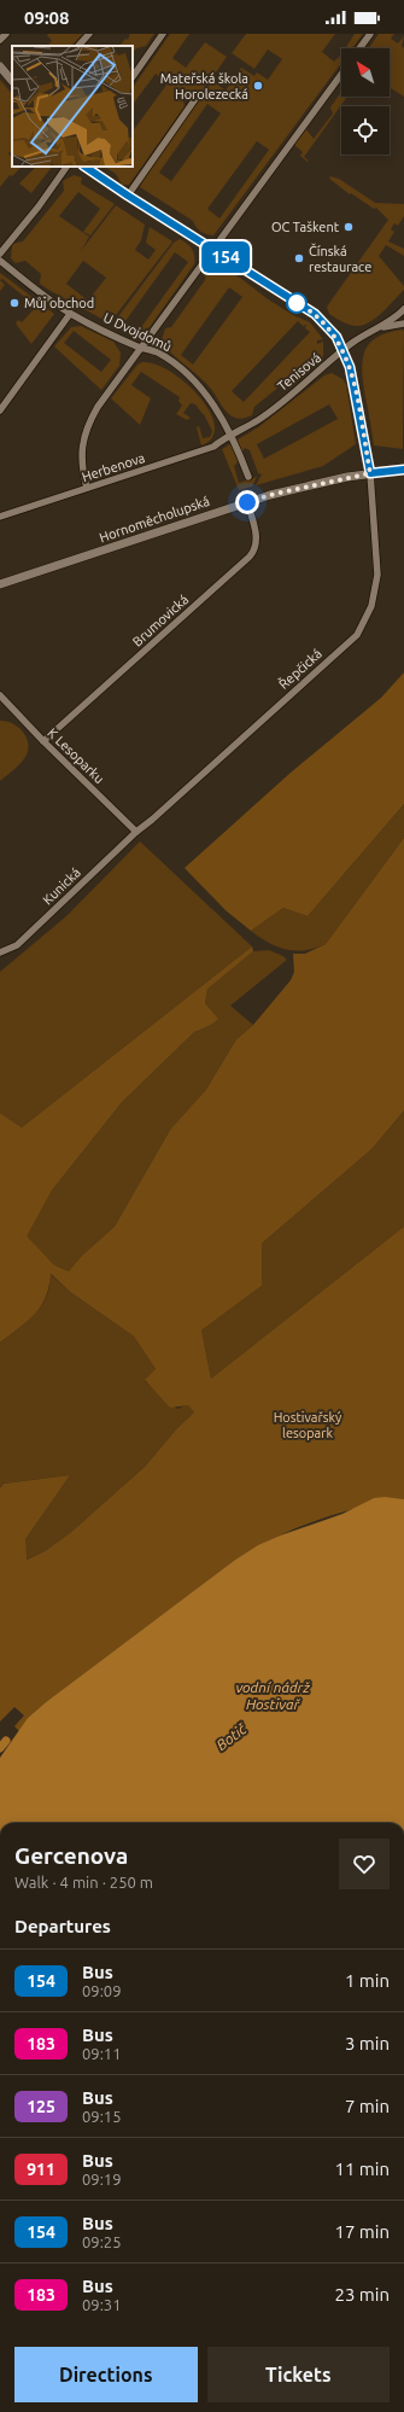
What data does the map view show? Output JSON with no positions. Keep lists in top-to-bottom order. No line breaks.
{"streets":{"street":["U Dvojdomů","Tenisová","Herbenova","Hornoměcholupská","Brumovická","Řepčická","K Lesoparku","Kunická"]},"crossings":[["U Dvojdomů","Tenisová"],["U Dvojdomů","Herbenova"],["Tenisová","Herbenova"],["Hornoměcholupská","Brumovická"],["Hornoměcholupská","Řepčická"],["Brumovická","K Lesoparku"],["Řepčická","K Lesoparku"],["Řepčická","Kunická"],["K Lesoparku","Kunická"]],"water":["vodní nádrž Hostivař","Botič"],"parks":["Hostivařský lesopark"],"places":["Mateřská škola Horolezecká","OC Taškent","Čínská restaurace","Můj obchod"],"lines":["bus line 154"],"north":"top left","page":{"status":"09:08","on_map":"154","heading":[["Gercenova","Walk · 4 min · 250 m"],"Departures"],"list":[{"mark":"154","name":"Bus","note":"09:09","value":"1 min"},{"mark":"183","name":"Bus","note":"09:11","value":"3 min"},{"mark":"125","name":"Bus","note":"09:15","value":"7 min"},{"mark":"911","name":"Bus","note":"09:19","value":"11 min"},{"mark":"154","name":"Bus","note":"09:25","value":"17 min"},{"mark":"183","name":"Bus","note":"09:31","value":"23 min"}],"buttons":["Directions","Tickets"]}}
